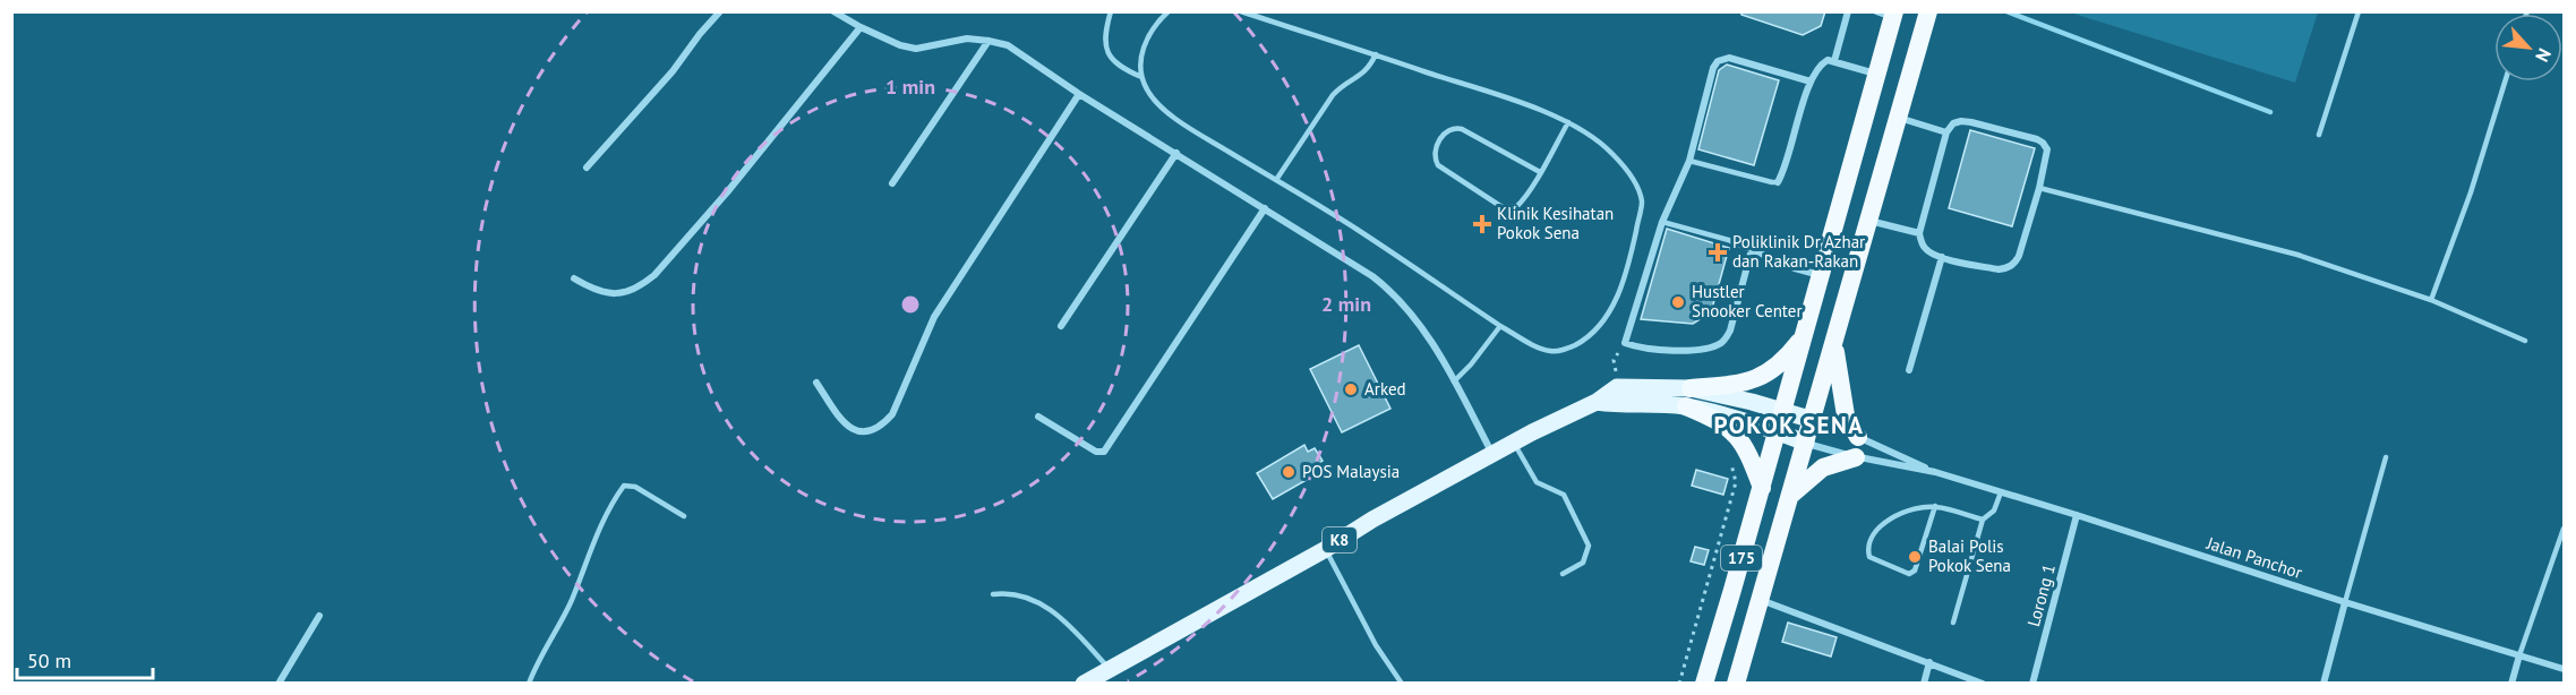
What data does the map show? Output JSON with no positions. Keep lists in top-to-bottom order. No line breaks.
{"streets":{"highway":["175"],"main road":["K8"],"street":["Jalan Panchor","Lorong 1"]},"crossings":[["Jalan Panchor","Lorong 1"]],"districts":["POKOK SENA"],"places":{"health":["Klinik Kesihatan Pokok Sena","Poliklinik Dr Azhar dan Rakan-Rakan"],"other":["Hustler Snooker Center","Arked","POS Malaysia","Balai Polis Pokok Sena"]},"scale_bar":"50 m","north":"bottom right","rings":["1 min","2 min"]}
